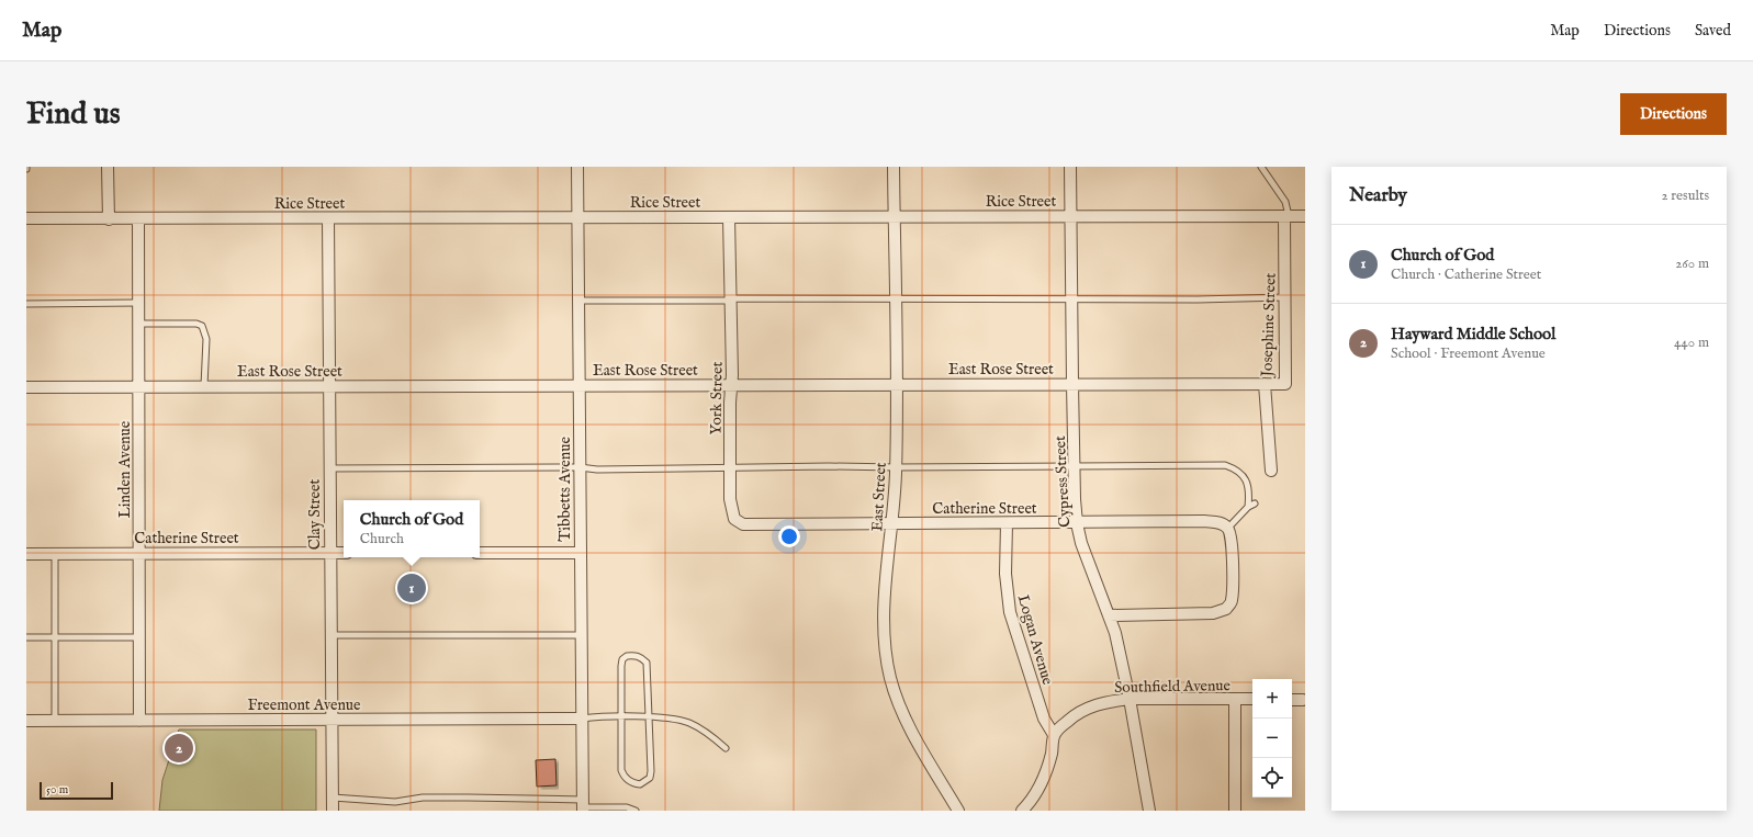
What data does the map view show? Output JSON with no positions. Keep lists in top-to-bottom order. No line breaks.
{"streets":{"street":["Rice Street","Josephine Street","East Rose Street","York Street","Linden Avenue","Cypress Street","Tibbetts Avenue","East Street","Catherine Street","Clay Street","Logan Avenue","Southfield Avenue","Freemont Avenue"]},"crossings":[["Rice Street","Josephine Street"],["Rice Street","York Street"],["Rice Street","Linden Avenue"],["Rice Street","Cypress Street"],["Rice Street","Tibbetts Avenue"],["Rice Street","East Street"],["Rice Street","Clay Street"],["Josephine Street","East Rose Street"],["East Rose Street","York Street"],["East Rose Street","Linden Avenue"],["East Rose Street","Cypress Street"],["East Rose Street","Tibbetts Avenue"],["East Rose Street","East Street"],["East Rose Street","Clay Street"],["York Street","Catherine Street"],["Linden Avenue","Catherine Street"],["Linden Avenue","Freemont Avenue"],["Cypress Street","Catherine Street"],["Cypress Street","Southfield Avenue"],["Tibbetts Avenue","Freemont Avenue"],["East Street","Catherine Street"],["Catherine Street","Clay Street"],["Catherine Street","Logan Avenue"],["Clay Street","Freemont Avenue"],["Logan Avenue","Southfield Avenue"]],"scale_bar":"50 m","page":{"header":"Map","nav":["Map","Directions","Saved"],"buttons":"Directions","title":"Find us","heading":["Nearby","2 results"],"list":[{"mark":"1","name":"Church of God","note":"Church · Catherine Street","value":"260 m"},{"mark":"2","name":"Hayward Middle School","note":"School · Freemont Avenue","value":"440 m"}],"popup":["Church of God","Church"],"pins":["1","2"],"map_buttons":["+","−"],"scale":"50 m"}}
